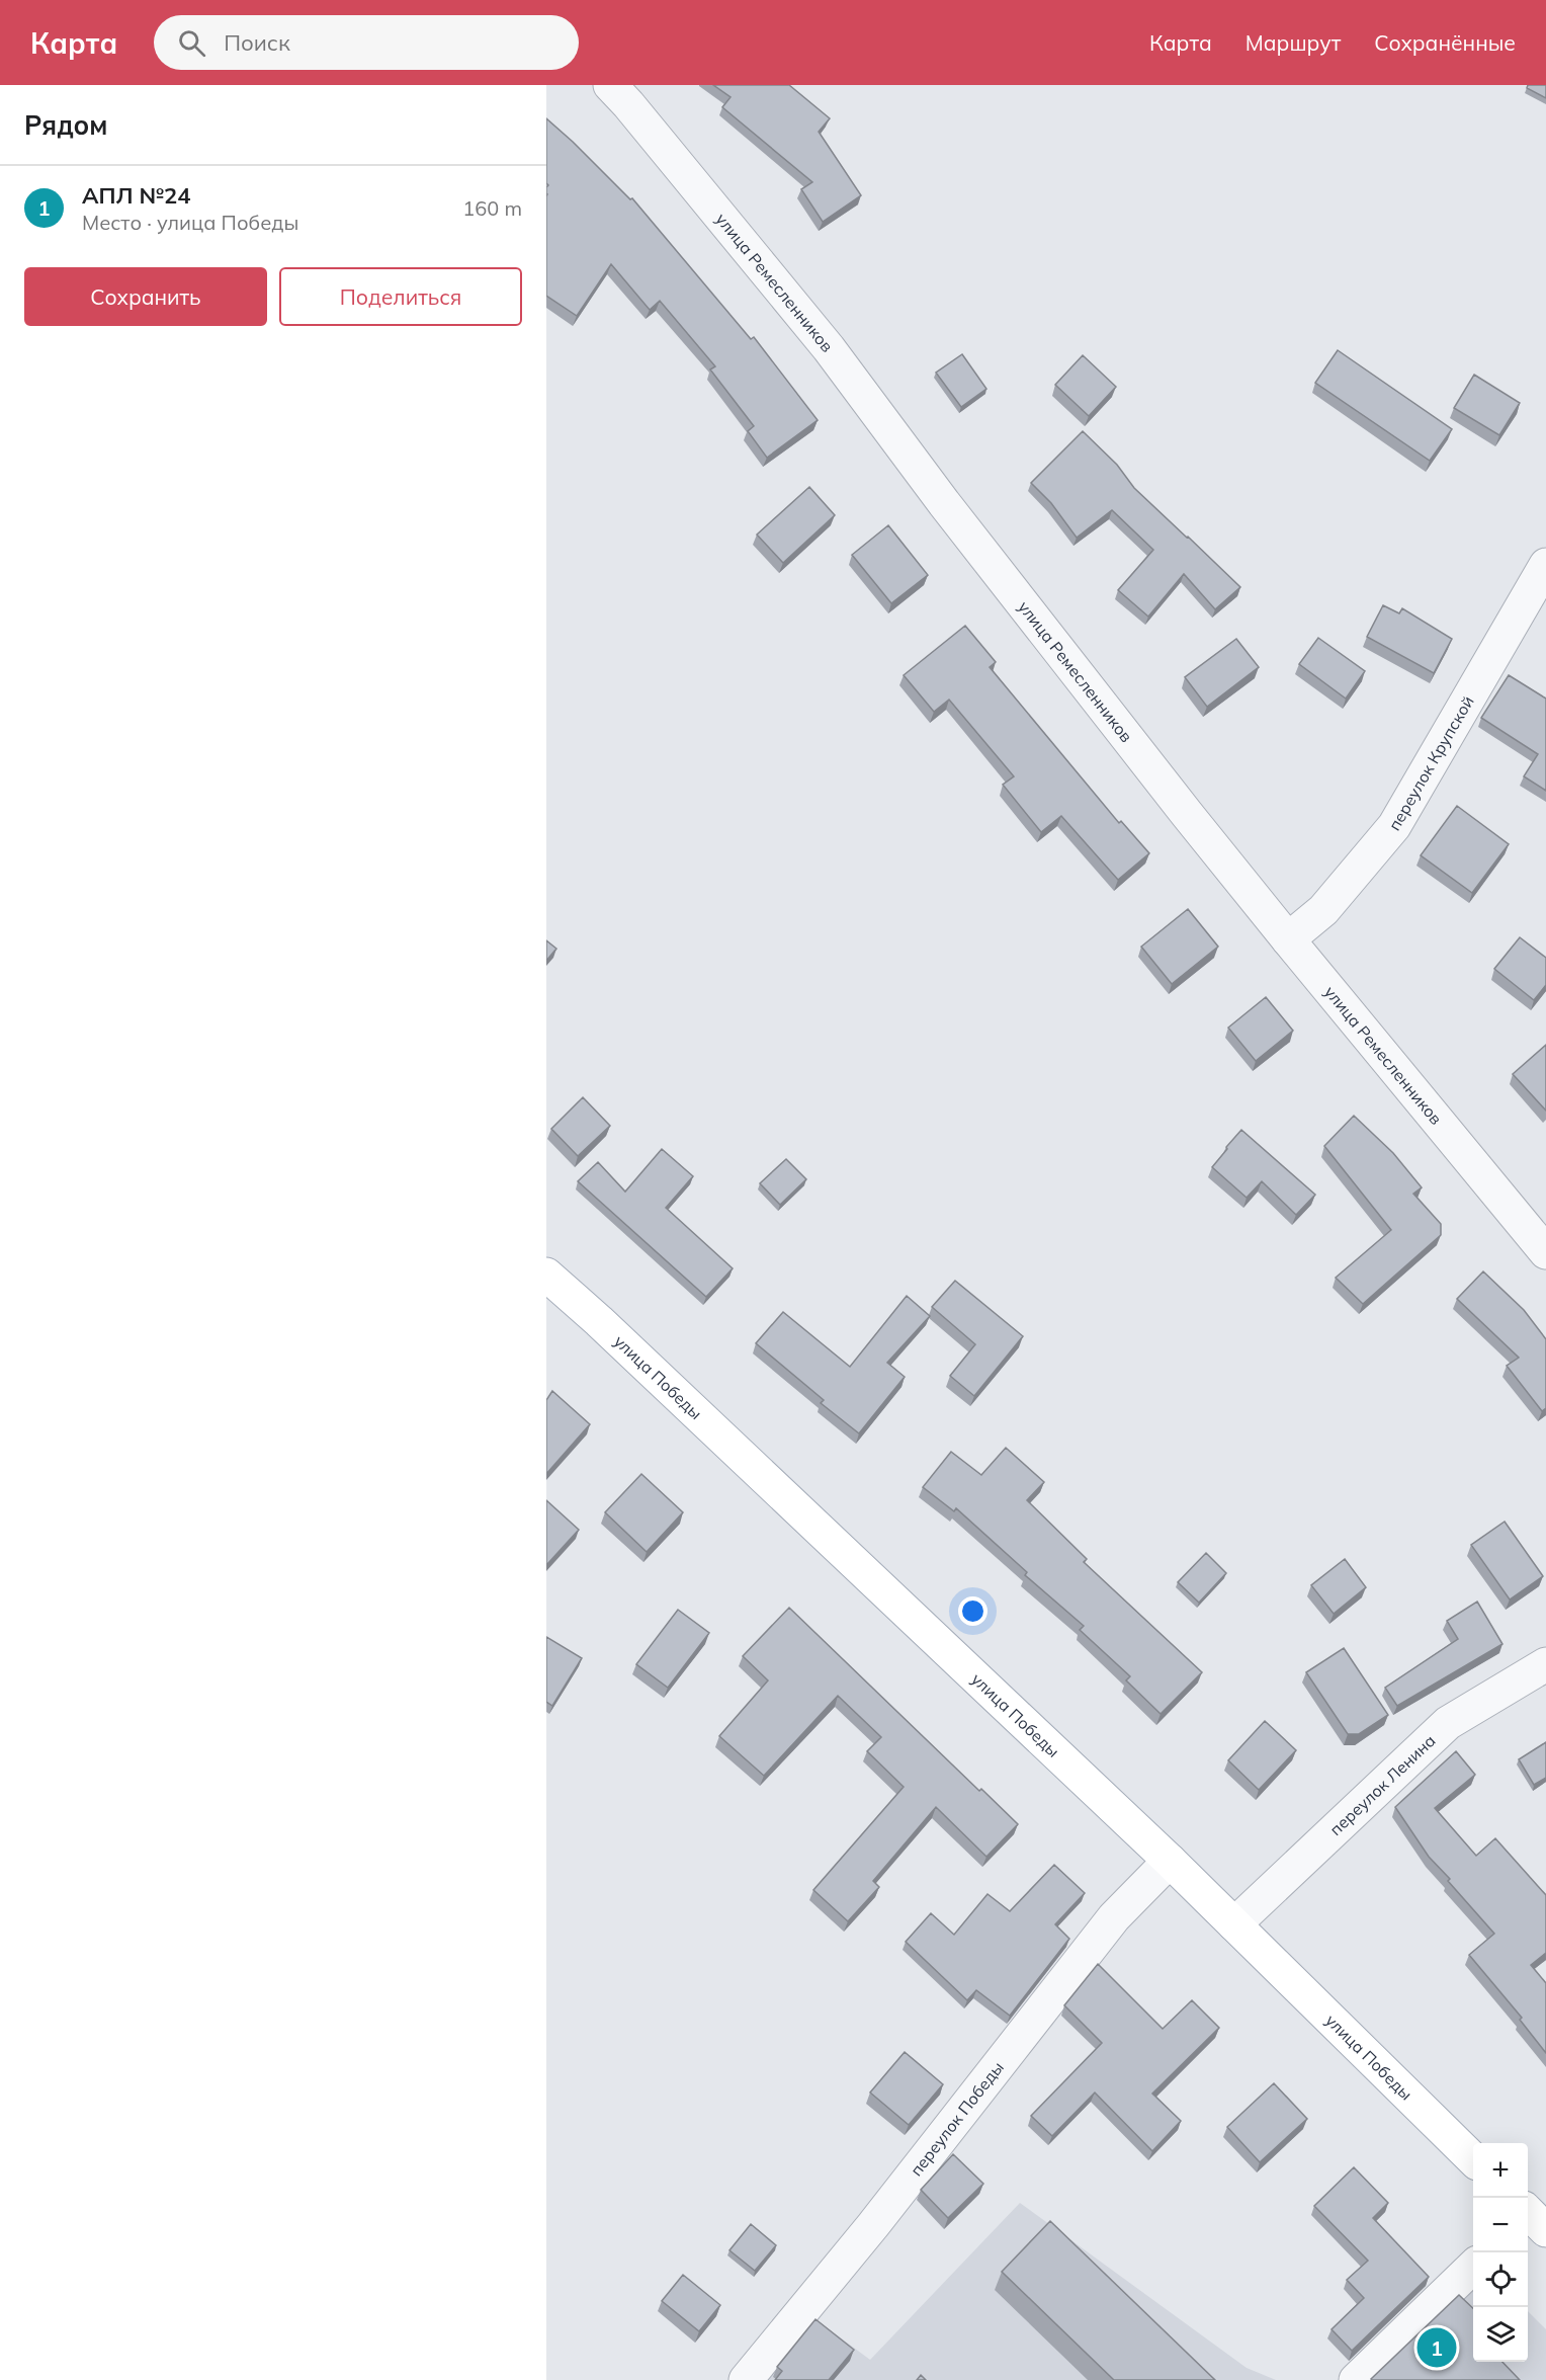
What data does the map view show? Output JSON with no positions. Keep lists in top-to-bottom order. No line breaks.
{"streets":{"main road":["улица Победы"],"street":["улица Ремесленников","переулок Крупской","переулок Ленина","переулок Победы"]},"crossings":[["улица Ремесленников","переулок Крупской"],["улица Победы","переулок Ленина"],["улица Победы","переулок Победы"]],"page":{"header":"Карта","search":"Поиск","nav":["Карта","Маршрут","Сохранённые"],"heading":"Рядом","list":[{"mark":"1","name":"АПЛ №24","note":"Место · улица Победы","value":"160 m"}],"buttons":["Сохранить","Поделиться"],"map_buttons":["+","−"],"pins":"1"}}
